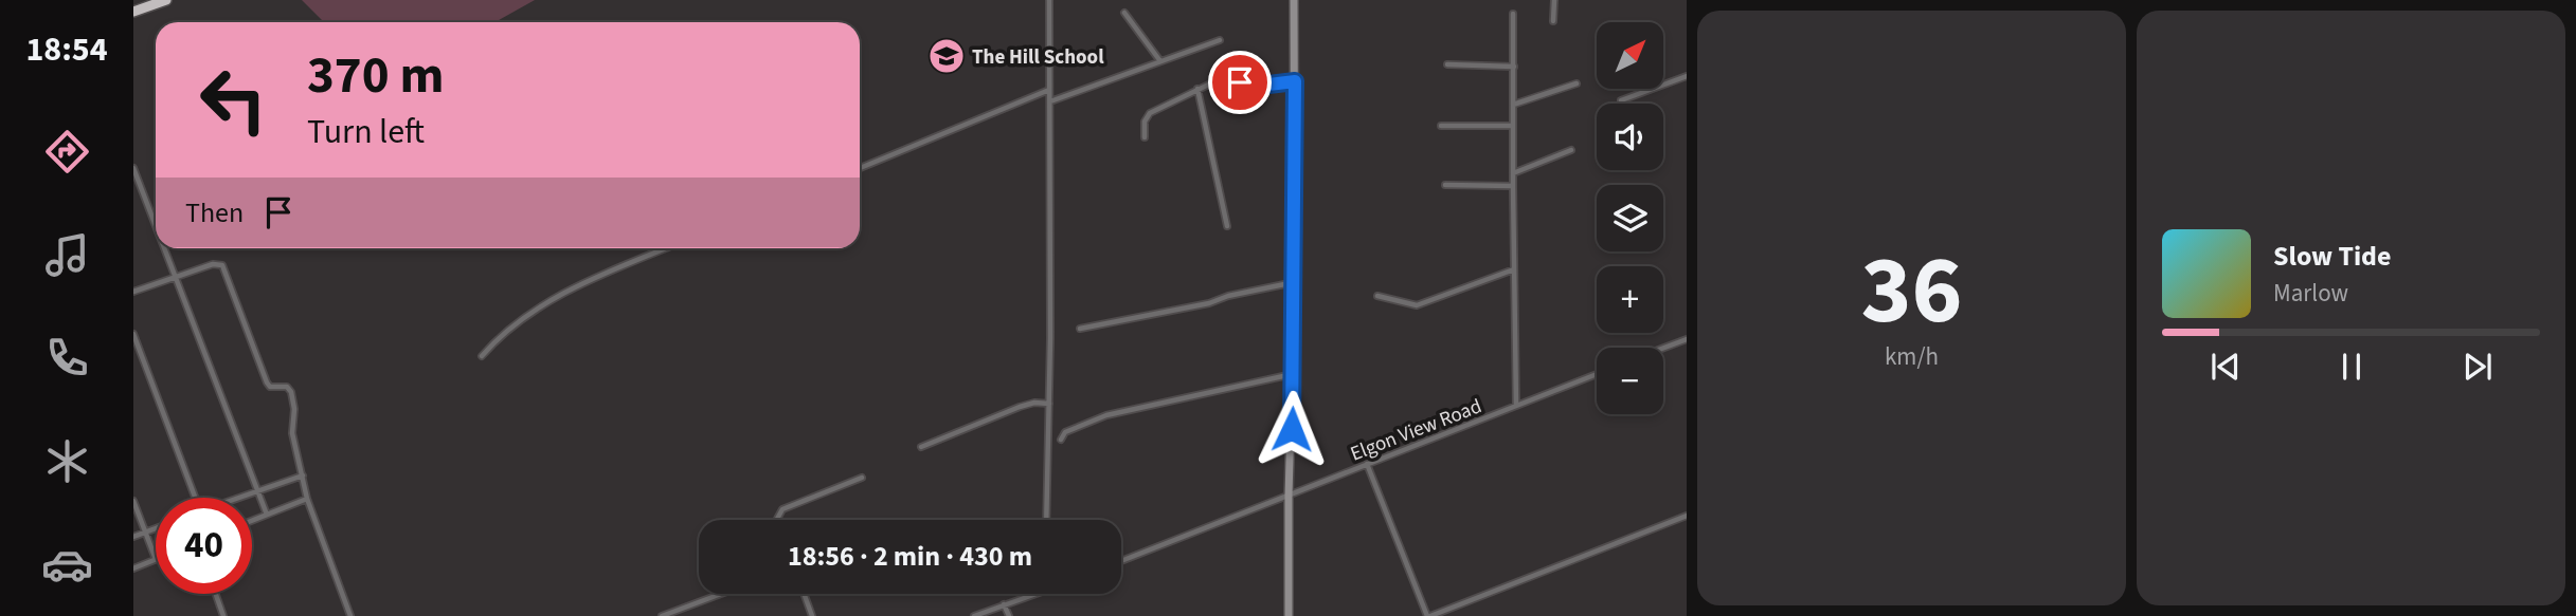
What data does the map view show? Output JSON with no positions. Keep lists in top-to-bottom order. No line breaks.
{"streets":{"street":["Elgon View Road"]},"places":{"school or university":["The Hill School"]},"north":"top right","page":{"tabs":"18:54","tile":["36","km/h"],"map_buttons":["+","−"],"turn":["370 m","Turn left"],"then":"Then","song":["Slow Tide","Marlow"],"limit":"40","trip":"18:56 · 2 min · 430 m"}}
